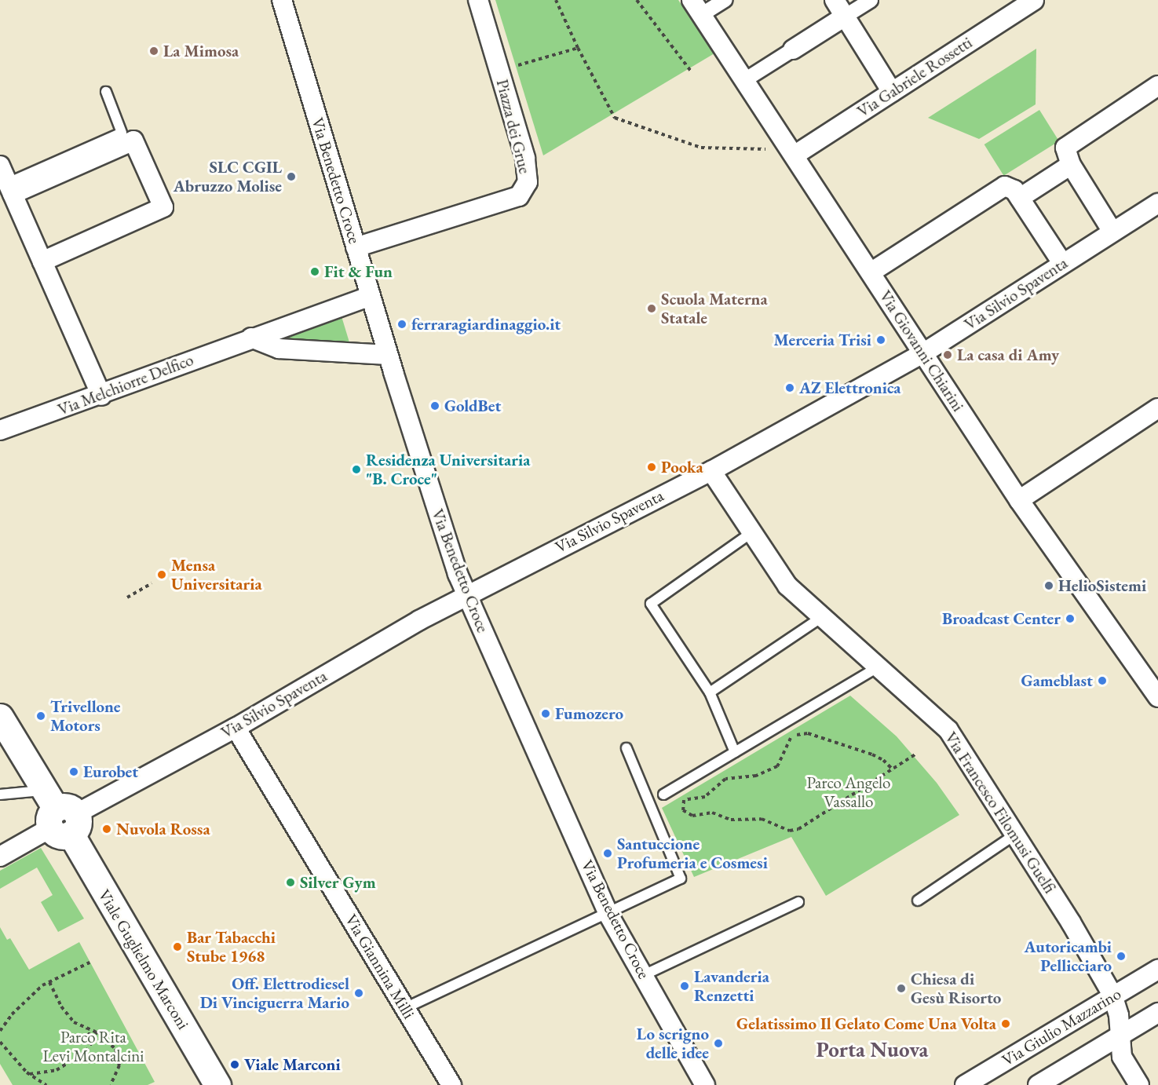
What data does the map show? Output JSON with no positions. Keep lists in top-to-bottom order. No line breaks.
{"streets":{"main road":["Viale Guglielmo Marconi"],"street":["Via Gabriele Rossetti","Piazza dei Grue","Via Benedetto Croce","Via Silvio Spaventa","Via Giovanni Chiarini","Via Melchiorre Delfico","Via Francesco Filomusi Guelfi","Via Giannina Milli","Via Giulio Mazzarino"]},"crossings":[["Via Gabriele Rossetti","Via Giovanni Chiarini"],["Piazza dei Grue","Via Benedetto Croce"],["Via Benedetto Croce","Via Silvio Spaventa"],["Via Benedetto Croce","Via Melchiorre Delfico"],["Via Silvio Spaventa","Via Giovanni Chiarini"],["Via Silvio Spaventa","Via Francesco Filomusi Guelfi"],["Via Silvio Spaventa","Viale Guglielmo Marconi"],["Via Silvio Spaventa","Via Giannina Milli"],["Via Francesco Filomusi Guelfi","Via Giulio Mazzarino"]],"districts":["Porta Nuova"],"parks":["Parco Angelo Vassallo","Parco Rita Levi Montalcini"],"places":["La Mimosa","SLC CGIL Abruzzo Molise","Fit & Fun","Scuola Materna Statale","ferraragiardinaggio.it","Merceria Trisi","La casa di Amy","AZ Elettronica","GoldBet","Pooka","Residenza Universitaria \"B. Croce\"","Mensa Universitaria","HelioSistemi","Broadcast Center","Gameblast","Fumozero","Trivellone Motors","Eurobet","Nuvola Rossa","Santuccione Profumeria e Cosmesi","Silver Gym","Bar Tabacchi Stube 1968","Autoricambi Pellicciaro","Lavanderia Renzetti","Chiesa di Gesù Risorto","Off. Elettrodiesel Di Vinciguerra Mario","Gelatissimo Il Gelato Come Una Volta","Lo scrigno delle idee","Viale Marconi"]}
